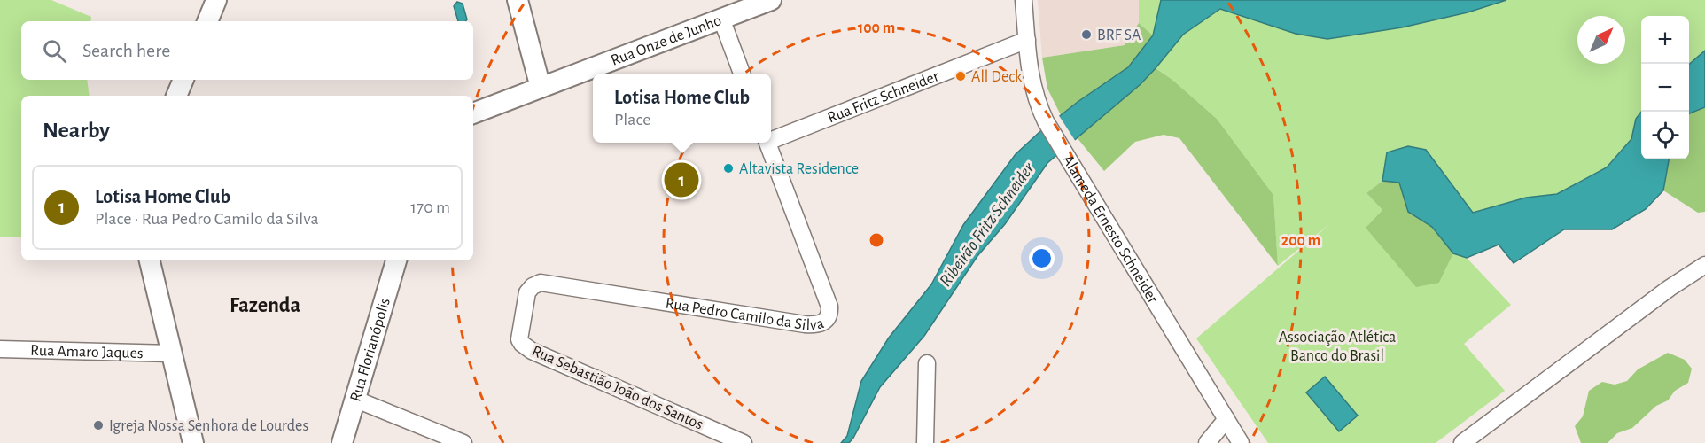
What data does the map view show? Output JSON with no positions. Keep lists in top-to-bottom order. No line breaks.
{"streets":{"main road":["Rua Onze de Junho","Rua Florianópolis"],"street":["Rua Fritz Schneider","Alameda Ernesto Schneider","Rua Pedro Camilo da Silva","Rua Amaro Jaques","Rua Sebastião João dos Santos"]},"crossings":[["Rua Fritz Schneider","Alameda Ernesto Schneider"],["Rua Pedro Camilo da Silva","Rua Sebastião João dos Santos"]],"districts":["Fazenda"],"water":["Ribeirão Fritz Schneider"],"parks":["Associação Atlética Banco do Brasil"],"places":["BRF SA","All Deck","Altavista Residence","Igreja Nossa Senhora de Lourdes"],"north":"top right","page":{"map_buttons":["+","−"],"search":"Search here","popup":["Lotisa Home Club","Place"],"heading":"Nearby","pins":"1","list":[{"mark":"1","name":"Lotisa Home Club","note":"Place · Rua Pedro Camilo da Silva","value":"170 m"}]},"rings":["100 m","200 m"]}
